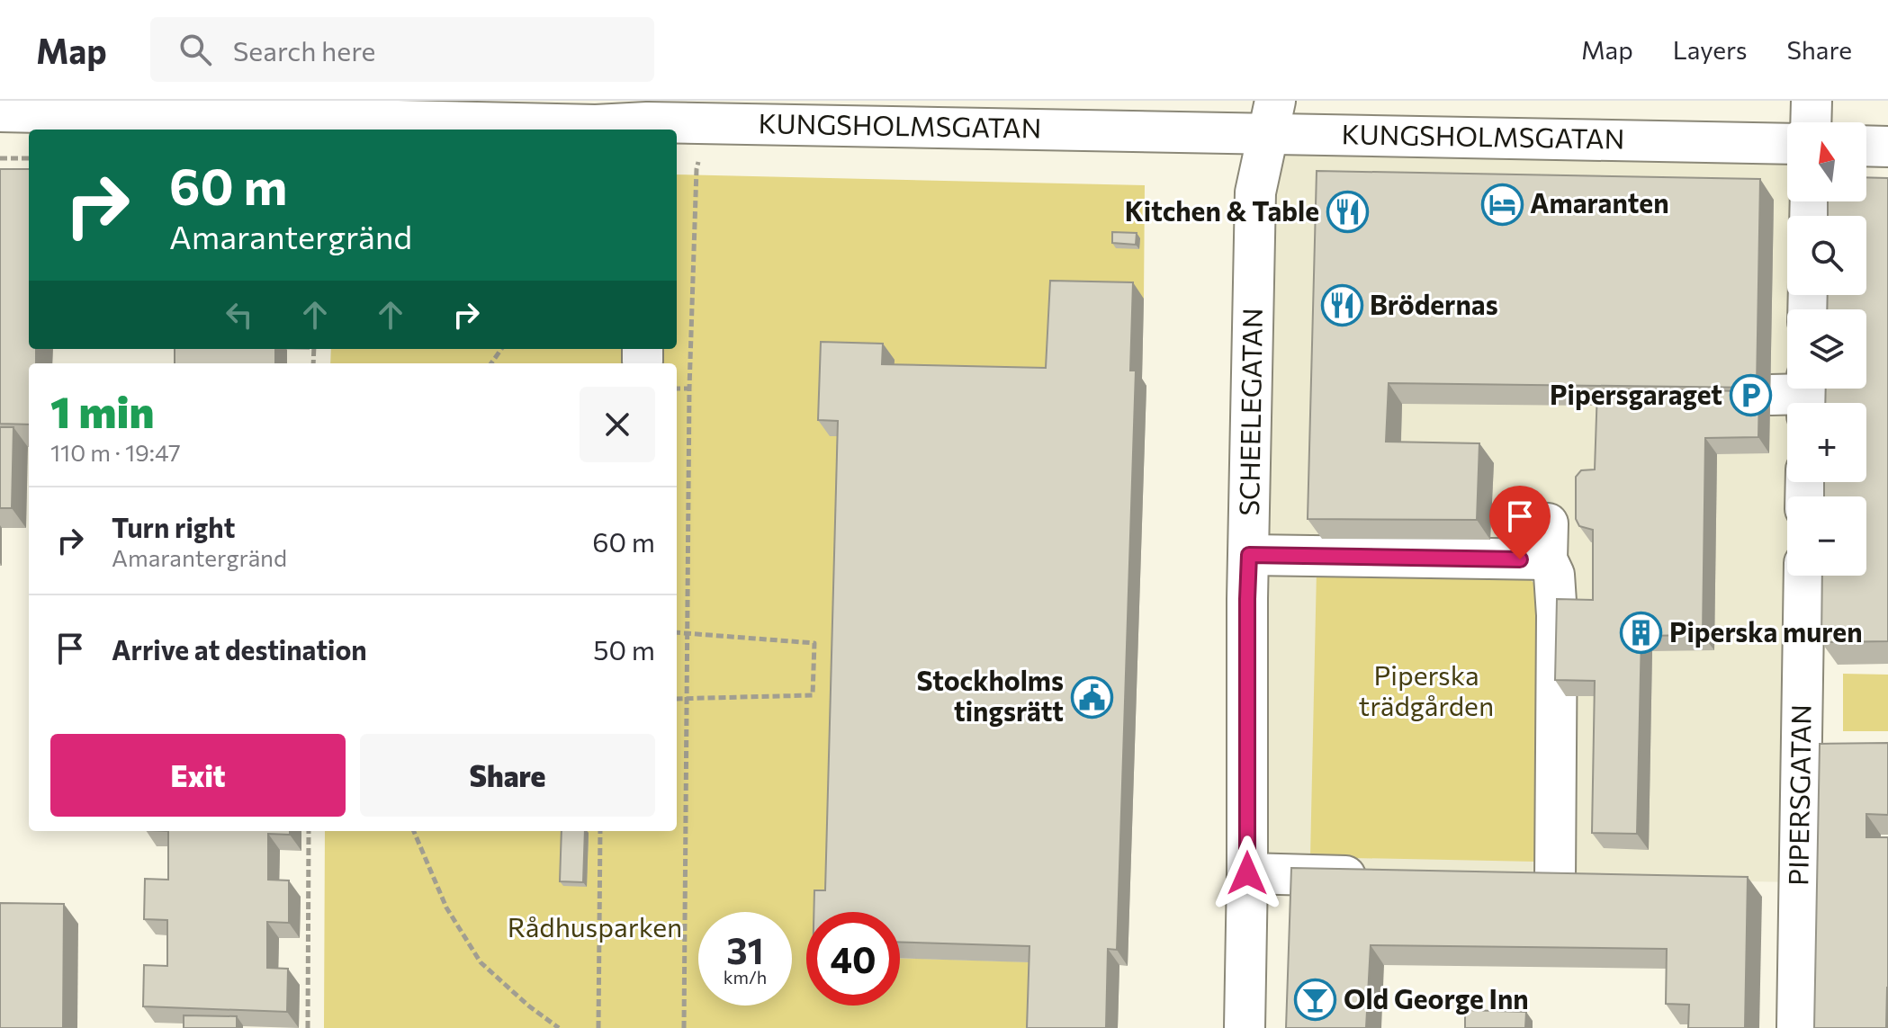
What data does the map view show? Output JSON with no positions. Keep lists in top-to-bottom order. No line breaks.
{"streets":{"street":["KUNGSHOLMSGATAN","SCHEELEGATAN","PIPERSGATAN"]},"crossings":[["KUNGSHOLMSGATAN","SCHEELEGATAN"]],"parks":["Piperska trädgården","Rådhusparken"],"places":{"hotel":["Amaranten"],"restaurant":["Kitchen & Table","Brödernas"],"parking":["Pipersgaraget"],"building":["Piperska muren"],"public building":["Stockholms tingsrätt"],"bar":["Old George Inn"]},"north":"top","page":{"header":"Map","search":"Search here","nav":["Map","Layers","Share"],"map_buttons":["+","−"],"turn":["60 m","Amarantergränd"],"heading":["1 min","110 m · 19:47"],"list":[{"name":"Turn right","note":"Amarantergränd","value":"60 m"},{"name":"Arrive at destination","value":"50 m"}],"buttons":["Exit","Share"],"speed":"31 km/h","limit":"40"}}
